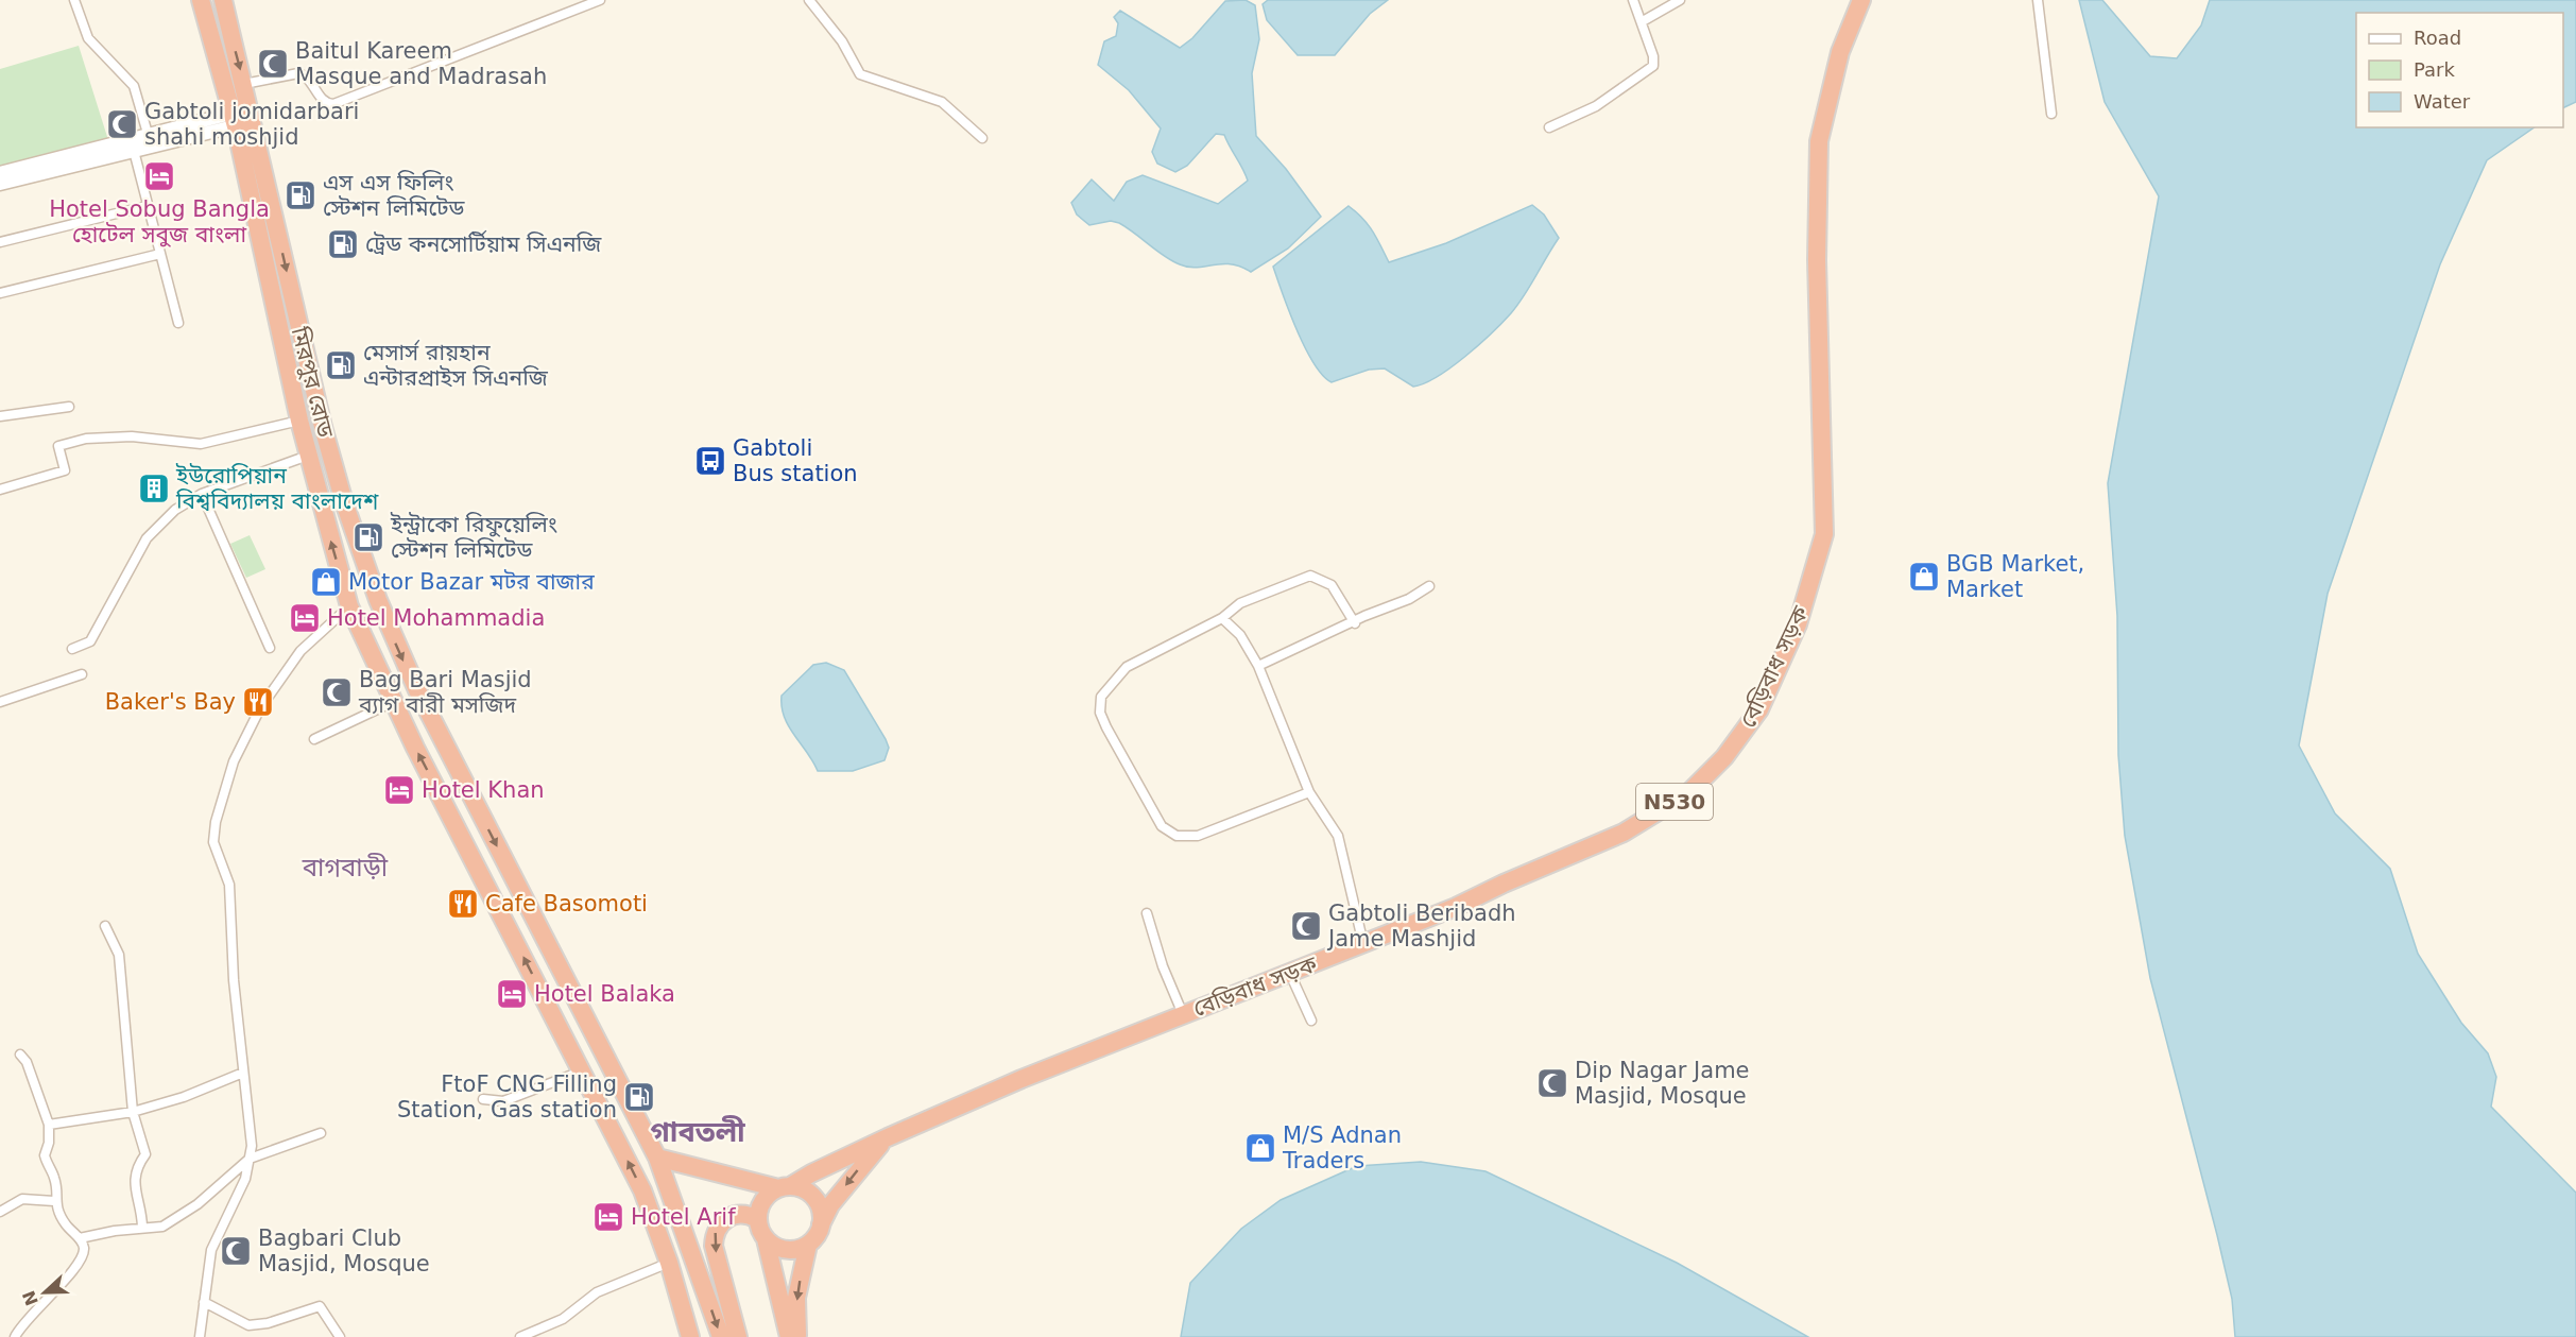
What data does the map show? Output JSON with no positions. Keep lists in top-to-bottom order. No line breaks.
{"streets":{"highway":["মিরপুর রোড","বেড়িবাধ সড়ক","N530"]},"districts":["বাগবাড়ী","গাবতলী"],"places":{"mosque":["Baitul Kareem Masque and Madrasah","Gabtoli jomidarbari shahi moshjid","Bag Bari Masjid ব্যাগ বারী মসজিদ","Gabtoli Beribadh Jame Mashjid","Dip Nagar Jame Masjid, Mosque","Bagbari Club Masjid, Mosque"],"hotel":["Hotel Sobug Bangla হোটেল সবুজ বাংলা","Hotel Mohammadia","Hotel Khan","Hotel Balaka","Hotel Arif"],"fuel station":["এস এস ফিলিং স্টেশন লিমিটেড","ট্রেড কনসোর্টিয়াম সিএনজি","মেসার্স রায়হান এন্টারপ্রাইস সিএনজি","ইন্ট্রাকো রিফুয়েলিং স্টেশন লিমিটেড","FtoF CNG Filling Station, Gas station"],"bus stop":["Gabtoli Bus station"],"building":["ইউরোপিয়ান বিশ্ববিদ্যালয় বাংলাদেশ"],"shop":["BGB Market, Market","Motor Bazar মটর বাজার","M/S Adnan Traders"],"restaurant":["Baker's Bay","Cafe Basomoti"]},"legend":["Road","Park","Water"],"north":"left"}
